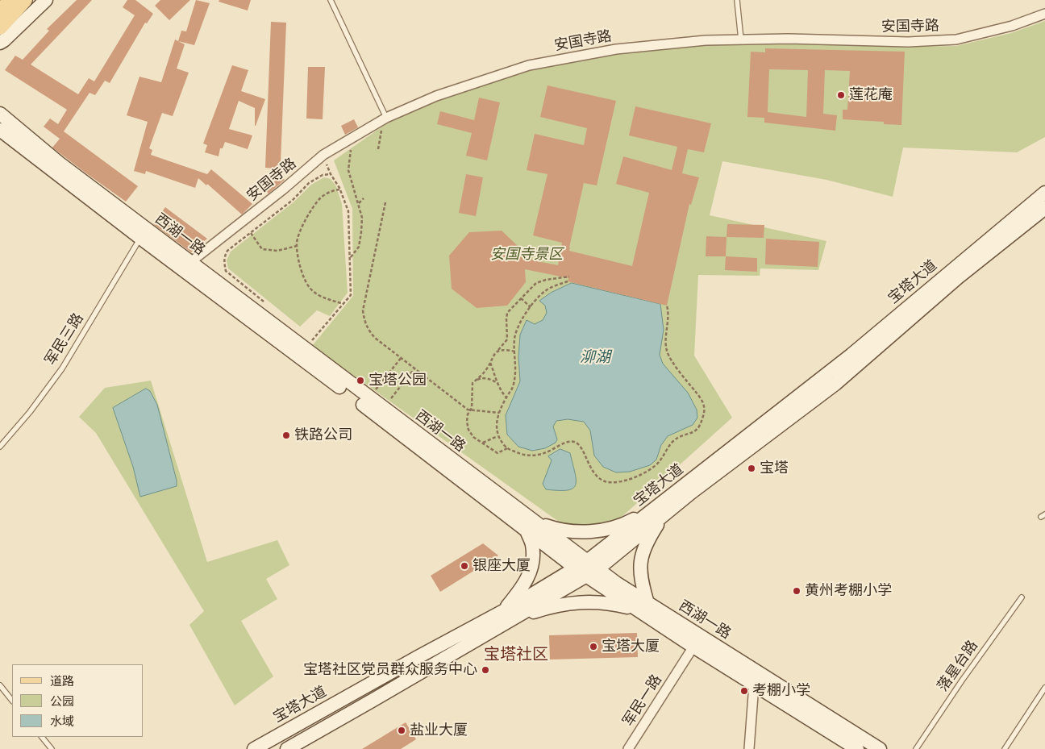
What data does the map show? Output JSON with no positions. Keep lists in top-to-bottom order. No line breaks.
{"streets":{"main road":["西湖一路","宝塔大道"],"street":["安国寺路","军民一路"],"lane":["军民三路","落星台路"]},"crossings":[["安国寺路","西湖一路"],["西湖一路","宝塔大道"],["西湖一路","军民三路"],["西湖一路","军民一路"]],"districts":["宝塔社区"],"water":["泖湖"],"parks":["安国寺景区"],"places":["莲花庵","宝塔公园","铁路公司","宝塔","银座大厦","黄州考棚小学","宝塔大厦","宝塔社区党员群众服务中心","考棚小学","盐业大厦"],"legend":["道路","公园","水域"]}
